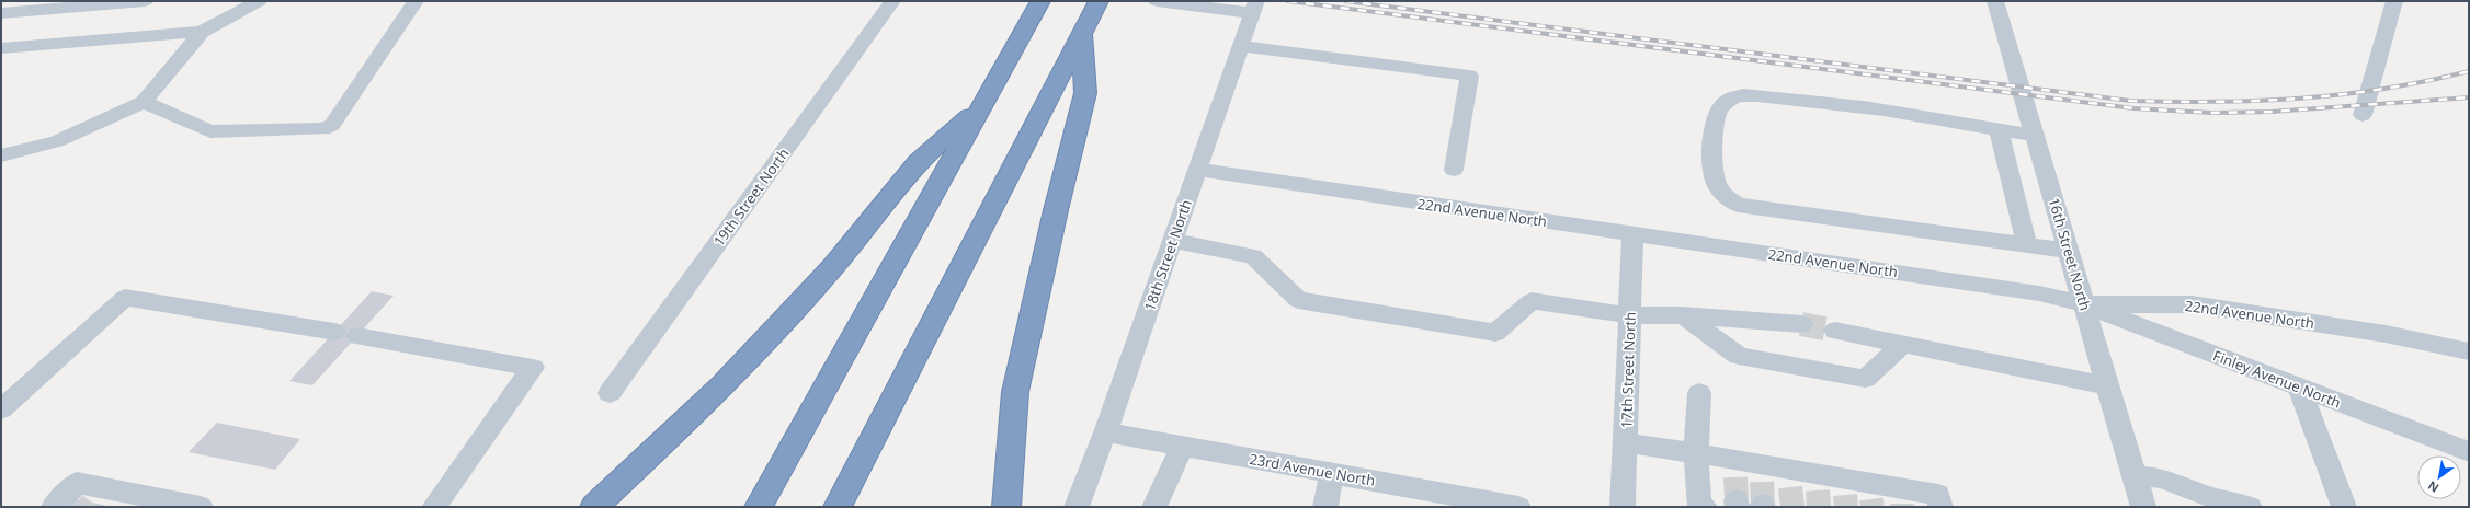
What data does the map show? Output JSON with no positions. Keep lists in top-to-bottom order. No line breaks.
{"streets":{"street":["19th Street North","22nd Avenue North","16th Street North","18th Street North","17th Street North","Finley Avenue North","23rd Avenue North"]},"crossings":[["22nd Avenue North","16th Street North"],["22nd Avenue North","18th Street North"],["22nd Avenue North","17th Street North"],["22nd Avenue North","Finley Avenue North"],["16th Street North","Finley Avenue North"],["18th Street North","23rd Avenue North"]],"north":"bottom left"}
